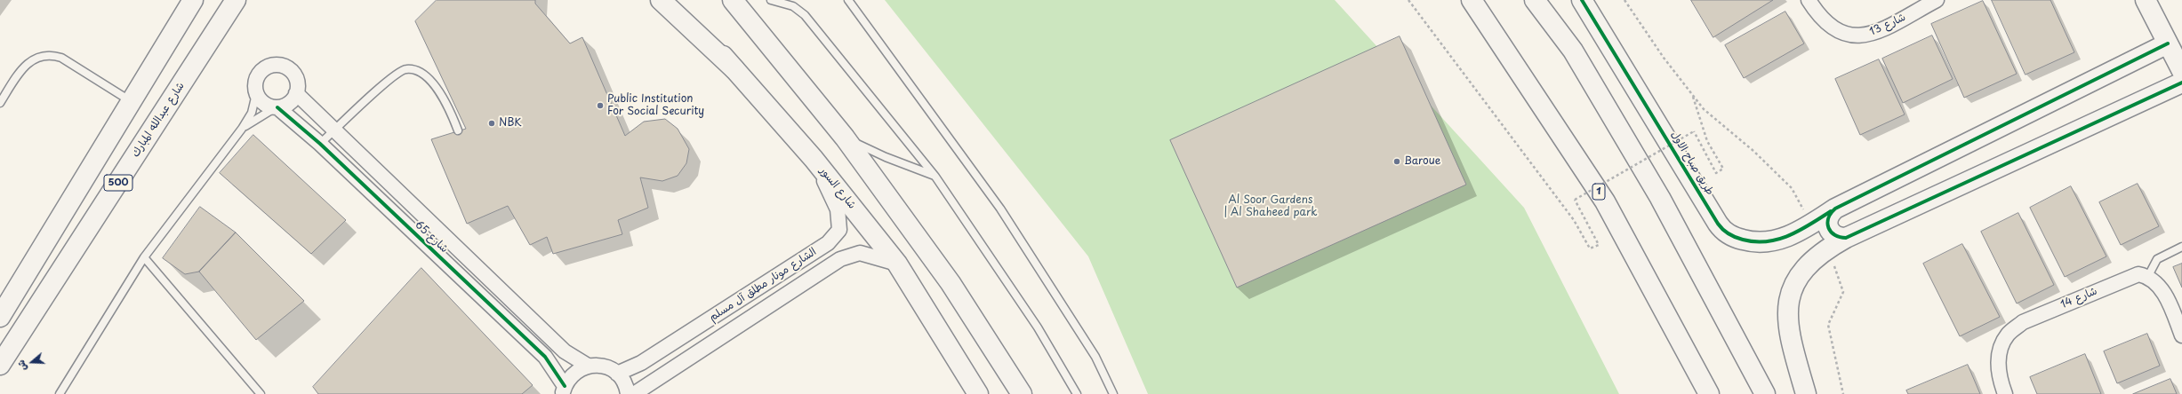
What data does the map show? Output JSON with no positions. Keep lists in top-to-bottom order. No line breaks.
{"streets":{"main road":["شارع عبدالله المبارك","طريق صباح الاول","500","شارع السور","1"],"street":["شارع 13","شارع 65","الشارع مونار مطلق آل مسلم","شارع 14"]},"crossings":[["شارع السور","الشارع مونار مطلق آل مسلم"]],"parks":["Al Soor Gardens | Al Shaheed park"],"places":["Public Institution For Social Security","NBK","Baroue"],"north":"left"}
